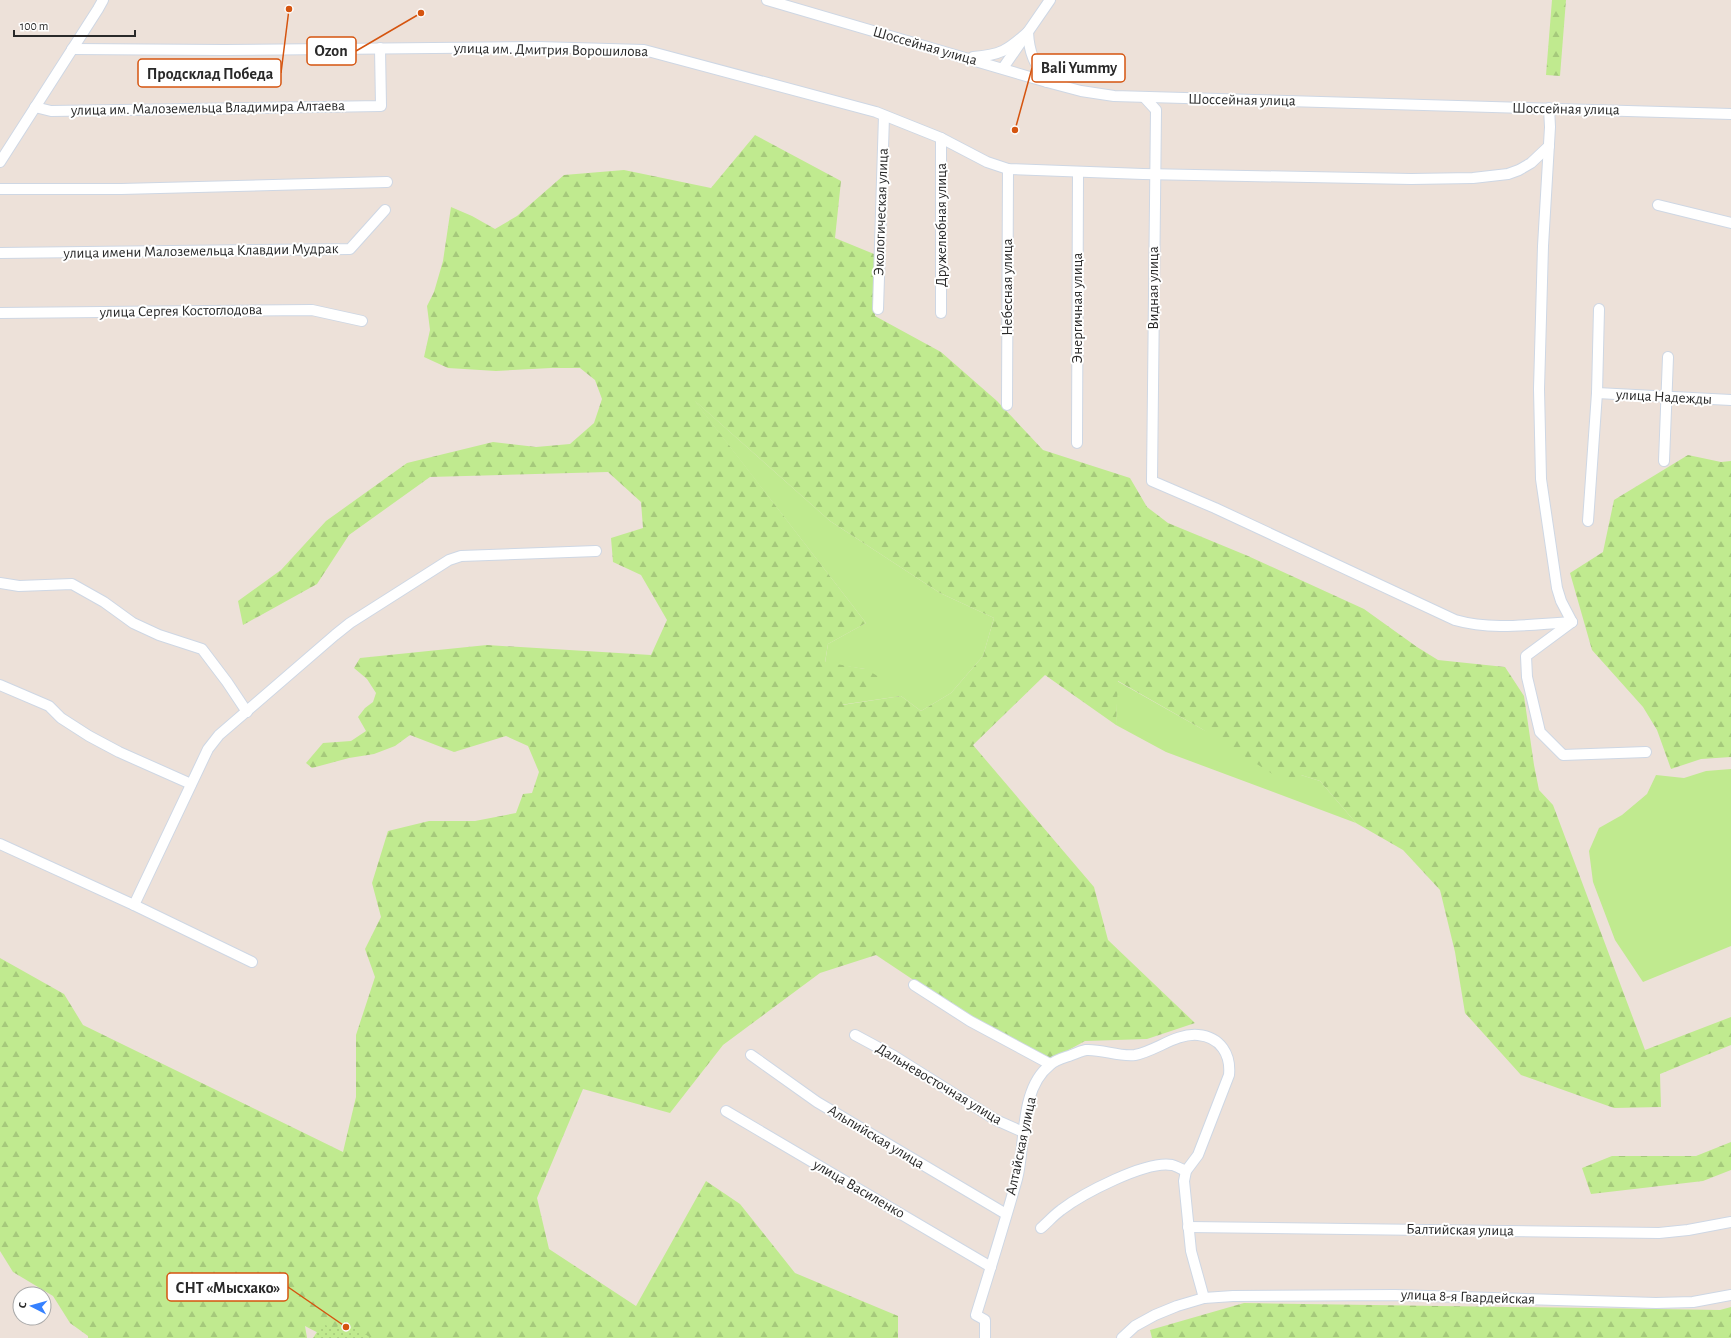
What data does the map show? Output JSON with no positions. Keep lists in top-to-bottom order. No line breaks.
{"streets":{"street":["Шоссейная улица","улица им. Дмитрия Ворошилова","улица им. Малоземельца Владимира Алтаева","Экологическая улица","Дружелюбная улица","улица имени Малоземельца Клавдии Мудрак","Небесная улица","Видная улица","Энергичная улица","улица Сергея Костоглодова","улица Надежды","Дальневосточная улица","Альпийская улица","Алтайская улица","улица Василенко","Балтийская улица","улица 8-я Гвардейская"]},"crossings":[["Шоссейная улица","Видная улица"],["улица им. Дмитрия Ворошилова","улица им. Малоземельца Владимира Алтаева"],["улица им. Дмитрия Ворошилова","Экологическая улица"],["улица им. Дмитрия Ворошилова","Дружелюбная улица"],["улица им. Дмитрия Ворошилова","Небесная улица"],["улица им. Дмитрия Ворошилова","Видная улица"],["улица им. Дмитрия Ворошилова","Энергичная улица"],["Дальневосточная улица","Алтайская улица"],["Альпийская улица","Алтайская улица"],["Алтайская улица","улица Василенко"]],"places":["Продсклад Победа","Ozon","Bali Yummy","СНТ «Мысхако»"],"scale_bar":"100 m","north":"left"}
